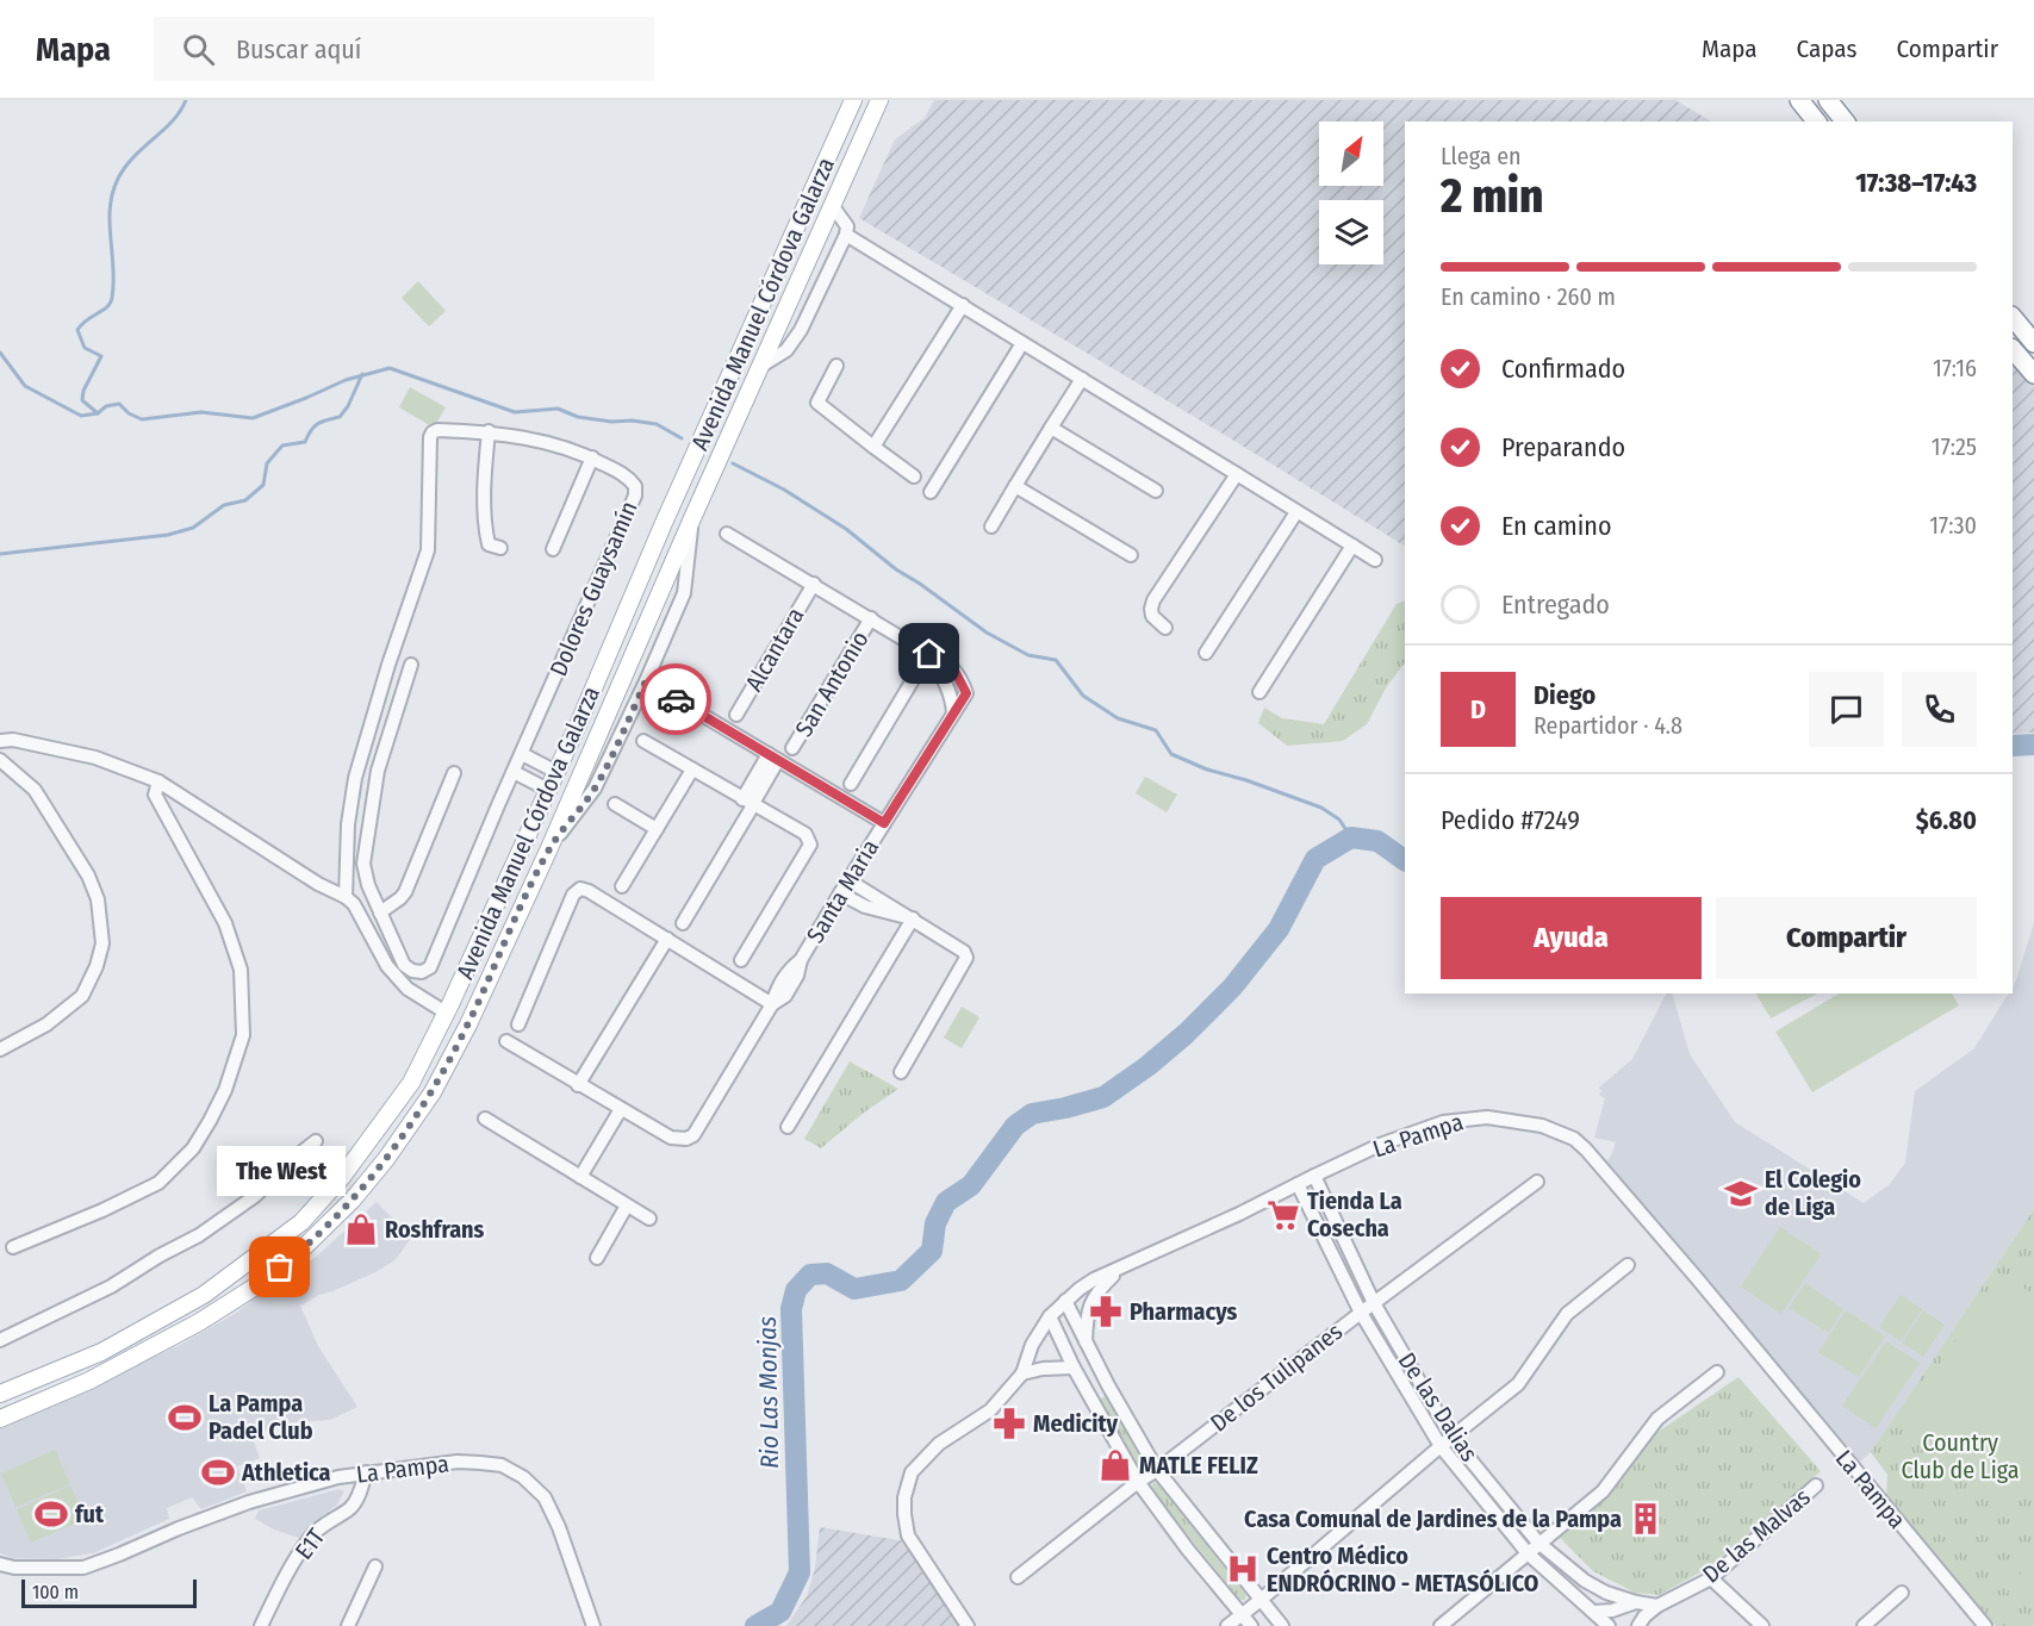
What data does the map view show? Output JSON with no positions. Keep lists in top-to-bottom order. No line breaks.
{"streets":{"main road":["Avenida Manuel Córdova Galarza"],"street":["Dolores Guaysamín","Alcantara","San Antonio","Santa Maria","La Pampa","De los Tulipanes","De las Dalias","De las Malvas","E1T"]},"crossings":[["Alcantara","Santa Maria"],["San Antonio","Santa Maria"],["La Pampa","De las Dalias"],["La Pampa","E1T"],["De los Tulipanes","De las Dalias"],["De las Dalias","De las Malvas"]],"water":["Rio Las Monjas"],"parks":["Country Club de Liga"],"places":{"school or university":["El Colegio de Liga"],"supermarket":["Tienda La Cosecha"],"shop":["Roshfrans","MATLE FELIZ"],"other":["The West"],"pharmacy":["Pharmacys","Medicity"],"sports":["La Pampa Padel Club","Athletica","fut"],"building":["Casa Comunal de Jardines de la Pampa"],"hospital":["Centro Médico ENDRÓCRINO - METASÓLICO"]},"scale_bar":"100 m","north":"top right","page":{"header":"Mapa","search":"Buscar aquí","nav":["Mapa","Capas","Compartir"],"heading":["2 min","Llega en","17:38–17:43"],"panel":["Diego","Repartidor · 4.8","Pedido #7249","$6.80"],"bar":"En camino · 260 m","list":[["Confirmado","17:16"],["Preparando","17:25"],["En camino","17:30"],"Entregado"],"round":"D","buttons":["Ayuda","Compartir"],"bubble":"The West","scale":"100 m"}}
